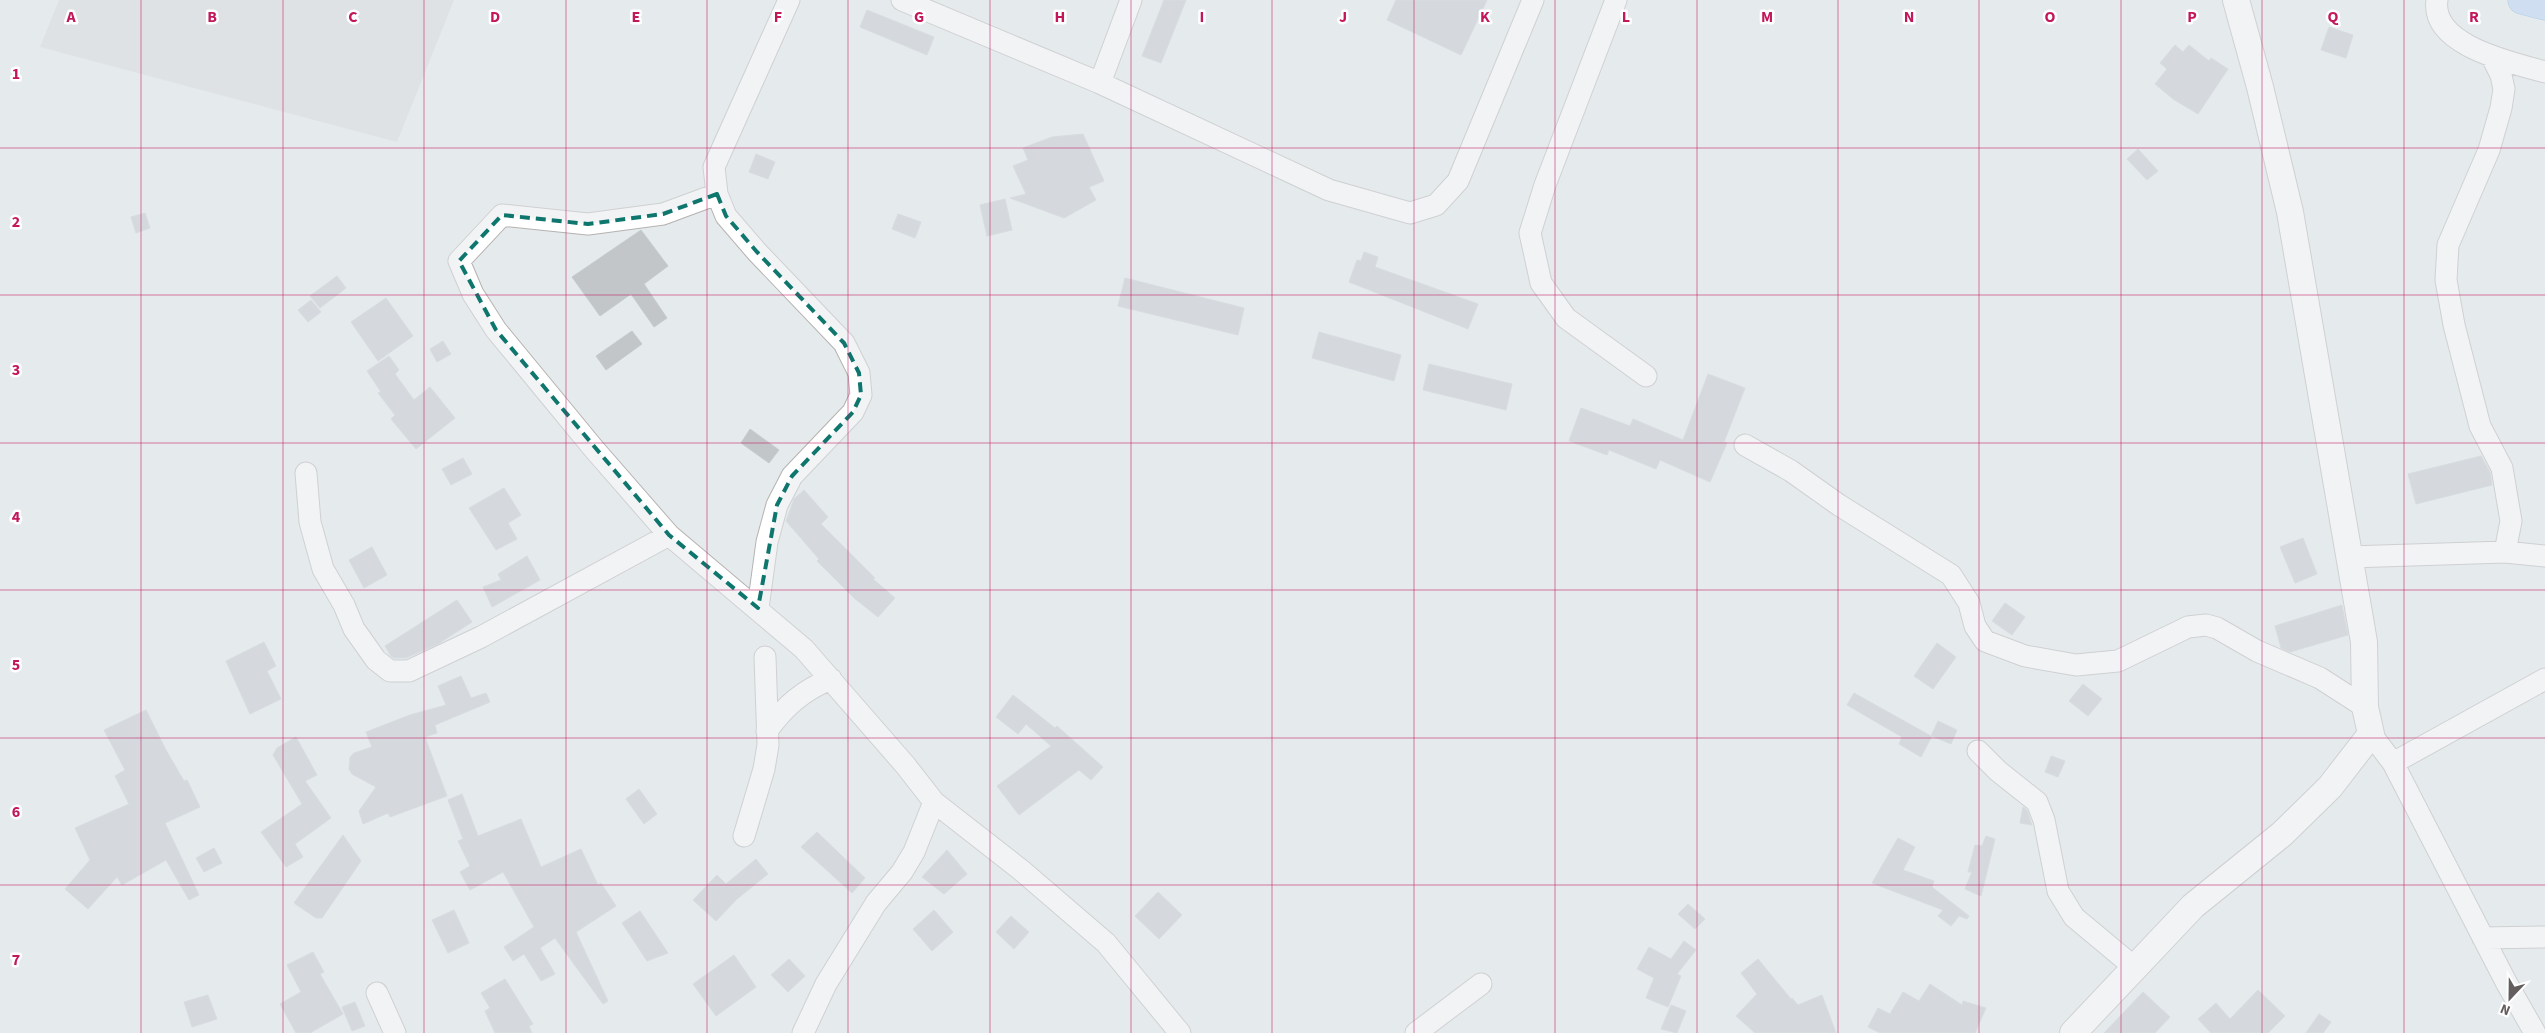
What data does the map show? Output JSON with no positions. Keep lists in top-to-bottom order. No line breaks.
{"north":"bottom","grid":{"columns":["A","B","C","D","E","F","G","H","I","J","K","L","M","N","O","P","Q","R"],"rows":["1","2","3","4","5","6","7"]}}
